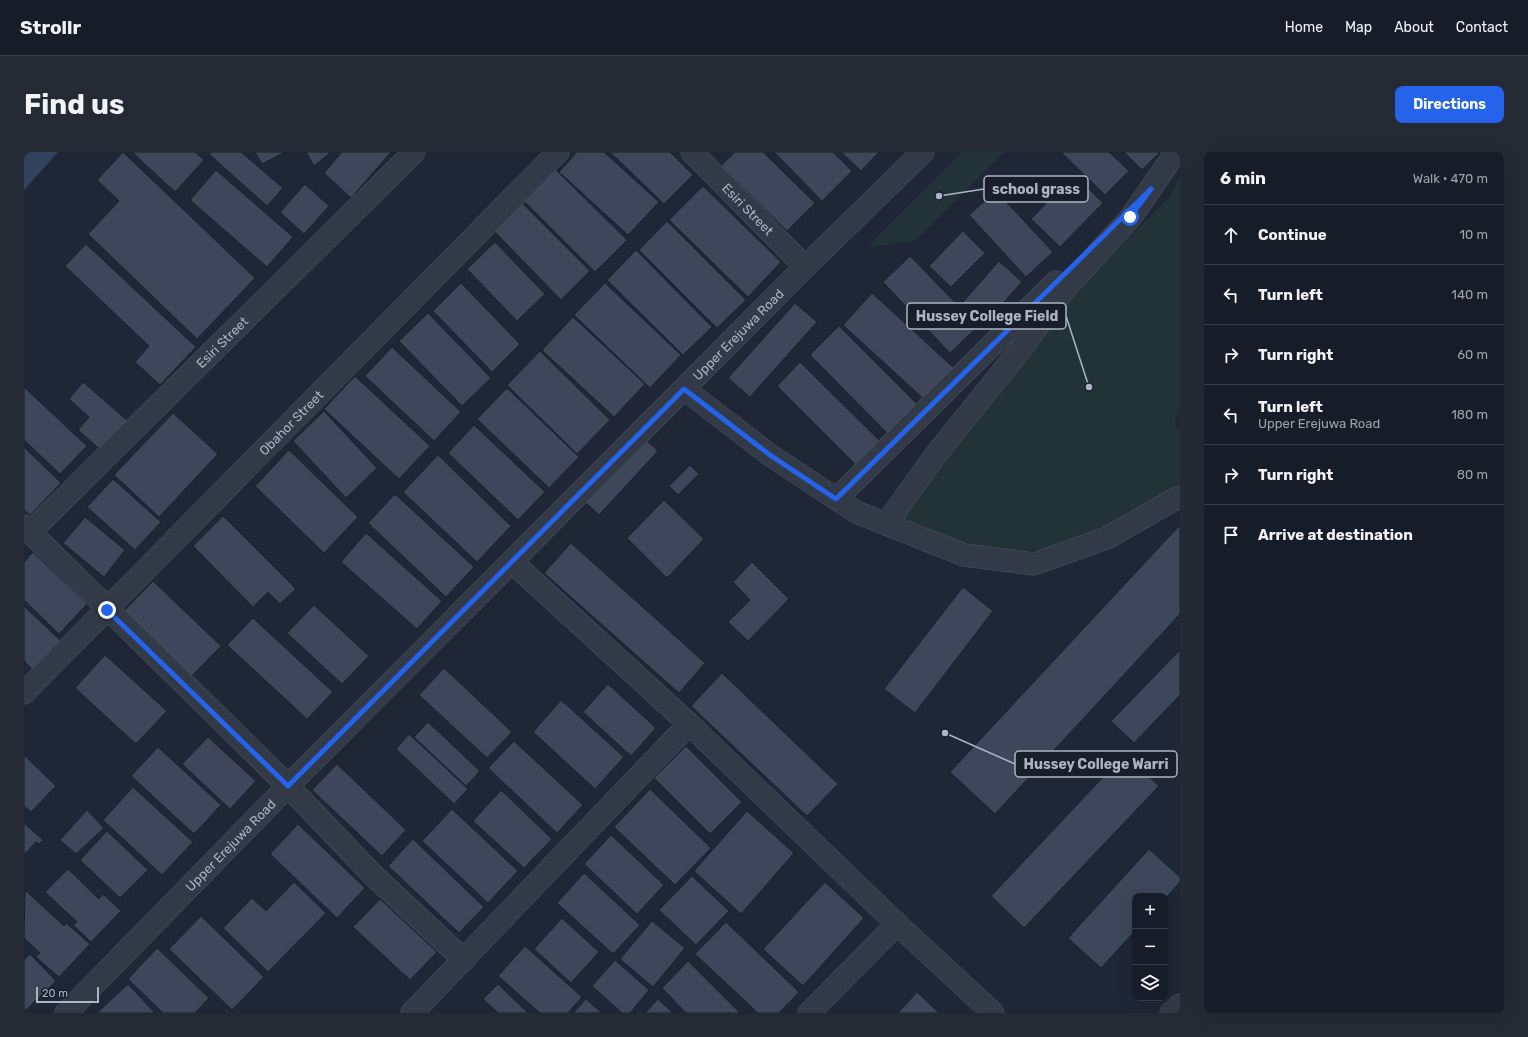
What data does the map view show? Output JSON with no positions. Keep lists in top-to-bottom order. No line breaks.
{"streets":{"street":["Esiri Street","Upper Erejuwa Road","Obahor Street"]},"crossings":[["Esiri Street","Upper Erejuwa Road"]],"places":["school grass","Hussey College Field","Hussey College Warri"],"scale_bar":"20 m","page":{"header":"Strollr","nav":["Home","Map","About","Contact"],"buttons":"Directions","title":"Find us","heading":["6 min","Walk · 470 m"],"list":[["Continue","10 m"],["Turn left","140 m"],["Turn right","60 m"],["Turn left","Upper Erejuwa Road","180 m"],["Turn right","80 m"],"Arrive at destination"],"map_buttons":["+","−"],"scale":"20 m"}}
